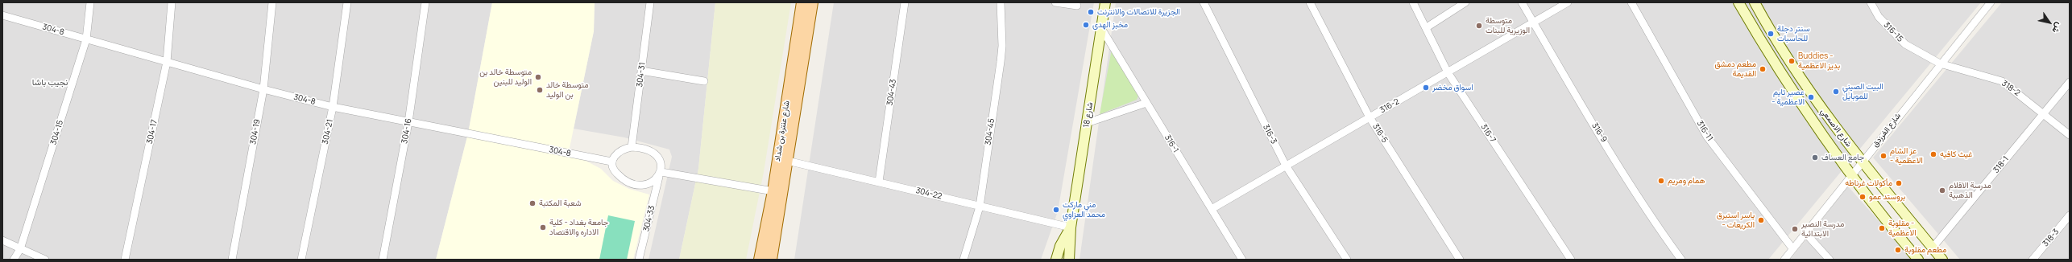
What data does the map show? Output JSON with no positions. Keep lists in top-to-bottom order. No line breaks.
{"streets":{"main road":["شارع عنترة بن شداد"],"street":["304-8","316-15","304-31","318-2","304-43","316-2","شارع 18","شارع الاصمعي","شارع الفرزدق","304-16","316-11","304-17","304-19","304-21","304-45","304-15","316-9","316-5","316-7","316-3","316-1","318-1","304-22","304-33","318-3"]},"crossings":[["304-8","304-31"],["304-8","304-16"],["304-8","304-17"],["304-8","304-19"],["304-8","304-21"],["304-8","304-15"],["304-8","304-33"],["316-15","318-2"],["316-15","شارع الفرزدق"],["304-31","304-33"],["318-2","شارع الفرزدق"],["318-2","318-1"],["304-43","304-22"],["316-2","316-9"],["316-2","316-5"],["316-2","316-7"],["316-2","316-3"],["316-2","316-1"],["شارع 18","316-1"],["شارع 18","304-22"],["شارع الاصمعي","شارع الفرزدق"],["شارع الاصمعي","318-1"],["شارع الفرزدق","316-11"],["شارع عنترة بن شداد","304-22"],["304-45","304-22"]],"districts":["نجيب باشا"],"places":["الجزيرة للاتصالات والانترنت","مخبز الهدى","متوسطة الوزيرية للبنات","سنتر دجلة للحاسبات","Buddies - بديز الاعظمية","مطعم دمشق القديمة","متوسطة خالد بن الوليد للبنين","اسواق مخضر","متوسطة خالد بن الوليد","البيت الصيني للموبايل","عصير تايم - الاعظمية","غيث كافيه","عز الشام - الاعظمية","جامع العساف","همام ومريم","مأكولات غرناطه","مدرسة الاقلام الذهبية","بروستد عمو","شعبة المكتبة","مني ماركت محمد العزاوي","ياسر استبرق - الكريعات","جامعة بغداد - كلية الاداره والاقتصاد","مقلوبة - الاعظمية","مدرسة النصير الابتدائية","مطعم مقلوبة"],"north":"bottom right"}
